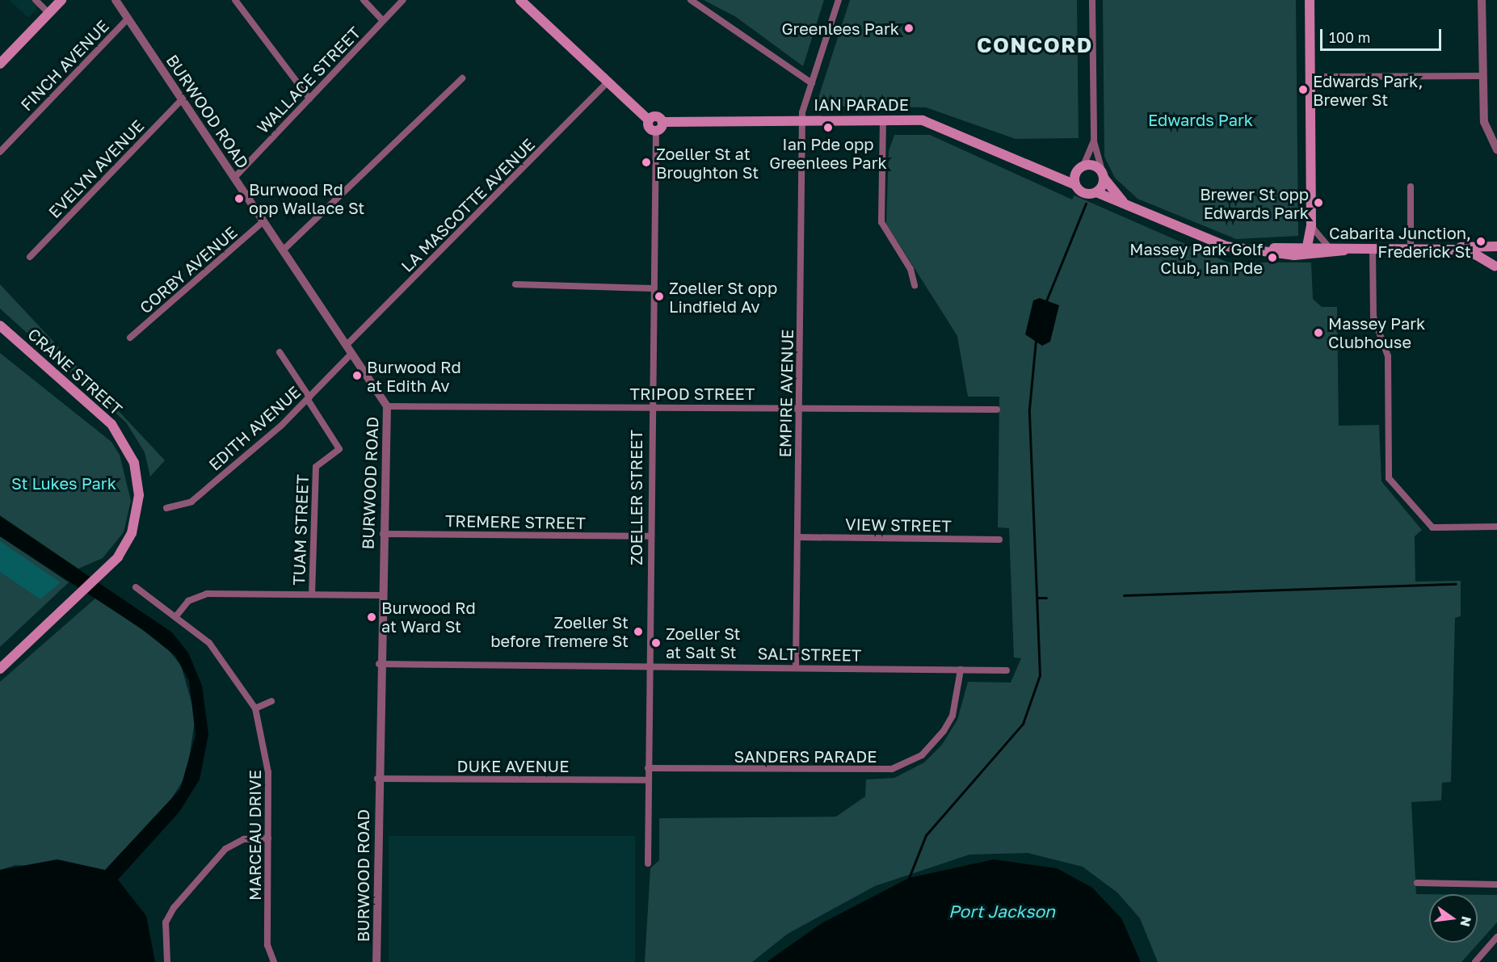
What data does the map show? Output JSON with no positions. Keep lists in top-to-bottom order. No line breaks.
{"streets":{"main road":["IAN PARADE","CRANE STREET"],"street":["FINCH AVENUE","WALLACE STREET","BURWOOD ROAD","EVELYN AVENUE","LA MASCOTTE AVENUE","CORBY AVENUE","TRIPOD STREET","EMPIRE AVENUE","EDITH AVENUE","ZOELLER STREET","TREMERE STREET","VIEW STREET","TUAM STREET","SALT STREET","SANDERS PARADE","DUKE AVENUE","MARCEAU DRIVE"]},"crossings":[["FINCH AVENUE","BURWOOD ROAD"],["WALLACE STREET","BURWOOD ROAD"],["IAN PARADE","EMPIRE AVENUE"],["BURWOOD ROAD","EVELYN AVENUE"],["BURWOOD ROAD","LA MASCOTTE AVENUE"],["BURWOOD ROAD","CORBY AVENUE"],["BURWOOD ROAD","TRIPOD STREET"],["BURWOOD ROAD","EDITH AVENUE"],["BURWOOD ROAD","TREMERE STREET"],["BURWOOD ROAD","SALT STREET"],["BURWOOD ROAD","DUKE AVENUE"],["TRIPOD STREET","EMPIRE AVENUE"],["TRIPOD STREET","ZOELLER STREET"],["EMPIRE AVENUE","VIEW STREET"],["EMPIRE AVENUE","SALT STREET"],["EDITH AVENUE","TUAM STREET"],["ZOELLER STREET","TREMERE STREET"],["ZOELLER STREET","SALT STREET"],["ZOELLER STREET","SANDERS PARADE"],["ZOELLER STREET","DUKE AVENUE"],["SALT STREET","SANDERS PARADE"]],"districts":["CONCORD"],"water":["Port Jackson"],"parks":["Edwards Park","St Lukes Park"],"places":["Greenlees Park","Edwards Park, Brewer St","Ian Pde opp Greenlees Park","Zoeller St at Broughton St","Burwood Rd opp Wallace St","Brewer St opp Edwards Park","Cabarita Junction, Frederick St","Massey Park Golf Club, Ian Pde","Zoeller St opp Lindfield Av","Massey Park Clubhouse","Burwood Rd at Edith Av","Burwood Rd at Ward St","Zoeller St before Tremere St","Zoeller St at Salt St"],"scale_bar":"100 m","north":"right"}
